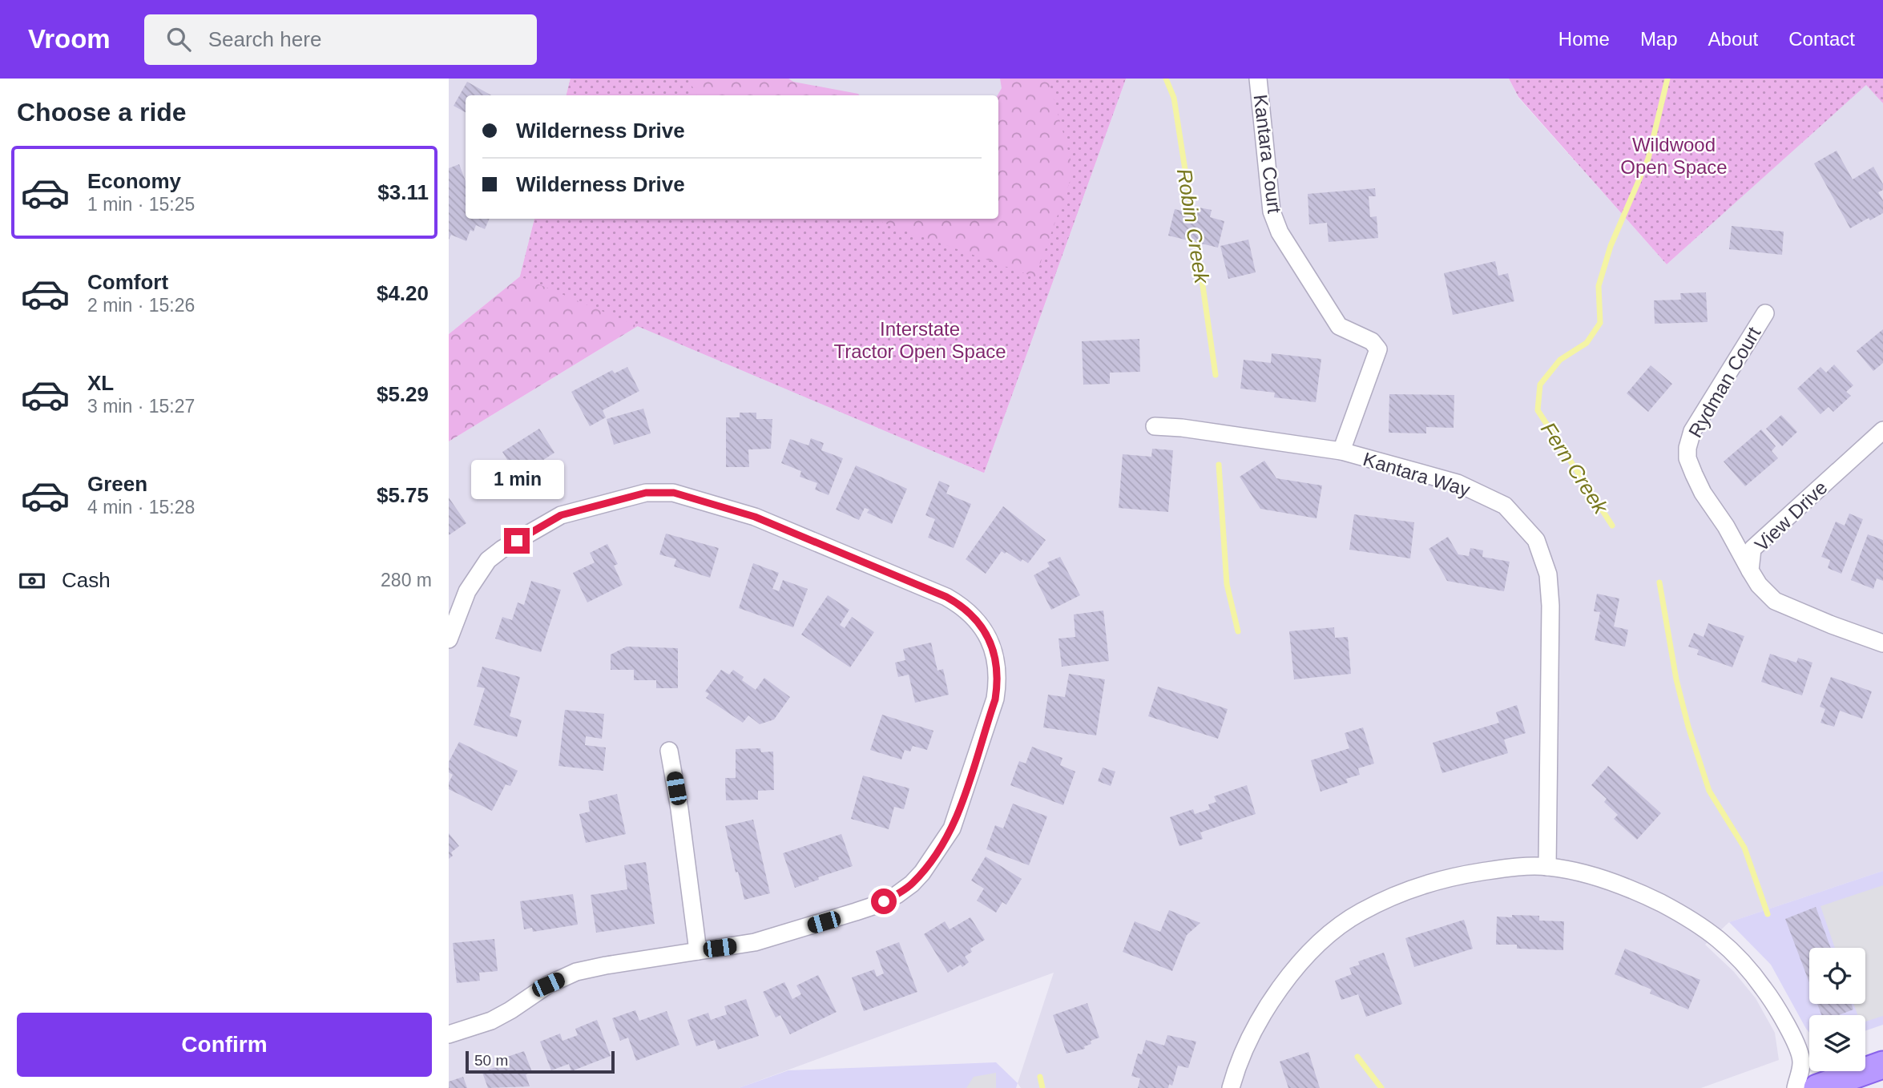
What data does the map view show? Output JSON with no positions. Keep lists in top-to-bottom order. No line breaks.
{"streets":{"street":["Kantara Court","Rydman Court","Kantara Way","View Drive"]},"crossings":[["Kantara Court","Kantara Way"],["Rydman Court","View Drive"]],"water":["Robin Creek","Fern Creek"],"parks":["Wildwood Open Space","Interstate Tractor Open Space"],"scale_bar":"50 m","page":{"header":"Vroom","search":"Search here","nav":["Home","Map","About","Contact"],"heading":"Choose a ride","banner":["Wilderness Drive","Wilderness Drive"],"list":[{"name":"Economy","note":"1 min · 15:25","value":"$3.11"},{"name":"Comfort","note":"2 min · 15:26","value":"$4.20"},{"name":"XL","note":"3 min · 15:27","value":"$5.29"},{"name":"Green","note":"4 min · 15:28","value":"$5.75"}],"bubble":"1 min","pay":["Cash","280 m"],"buttons":"Confirm","scale":"50 m"}}
